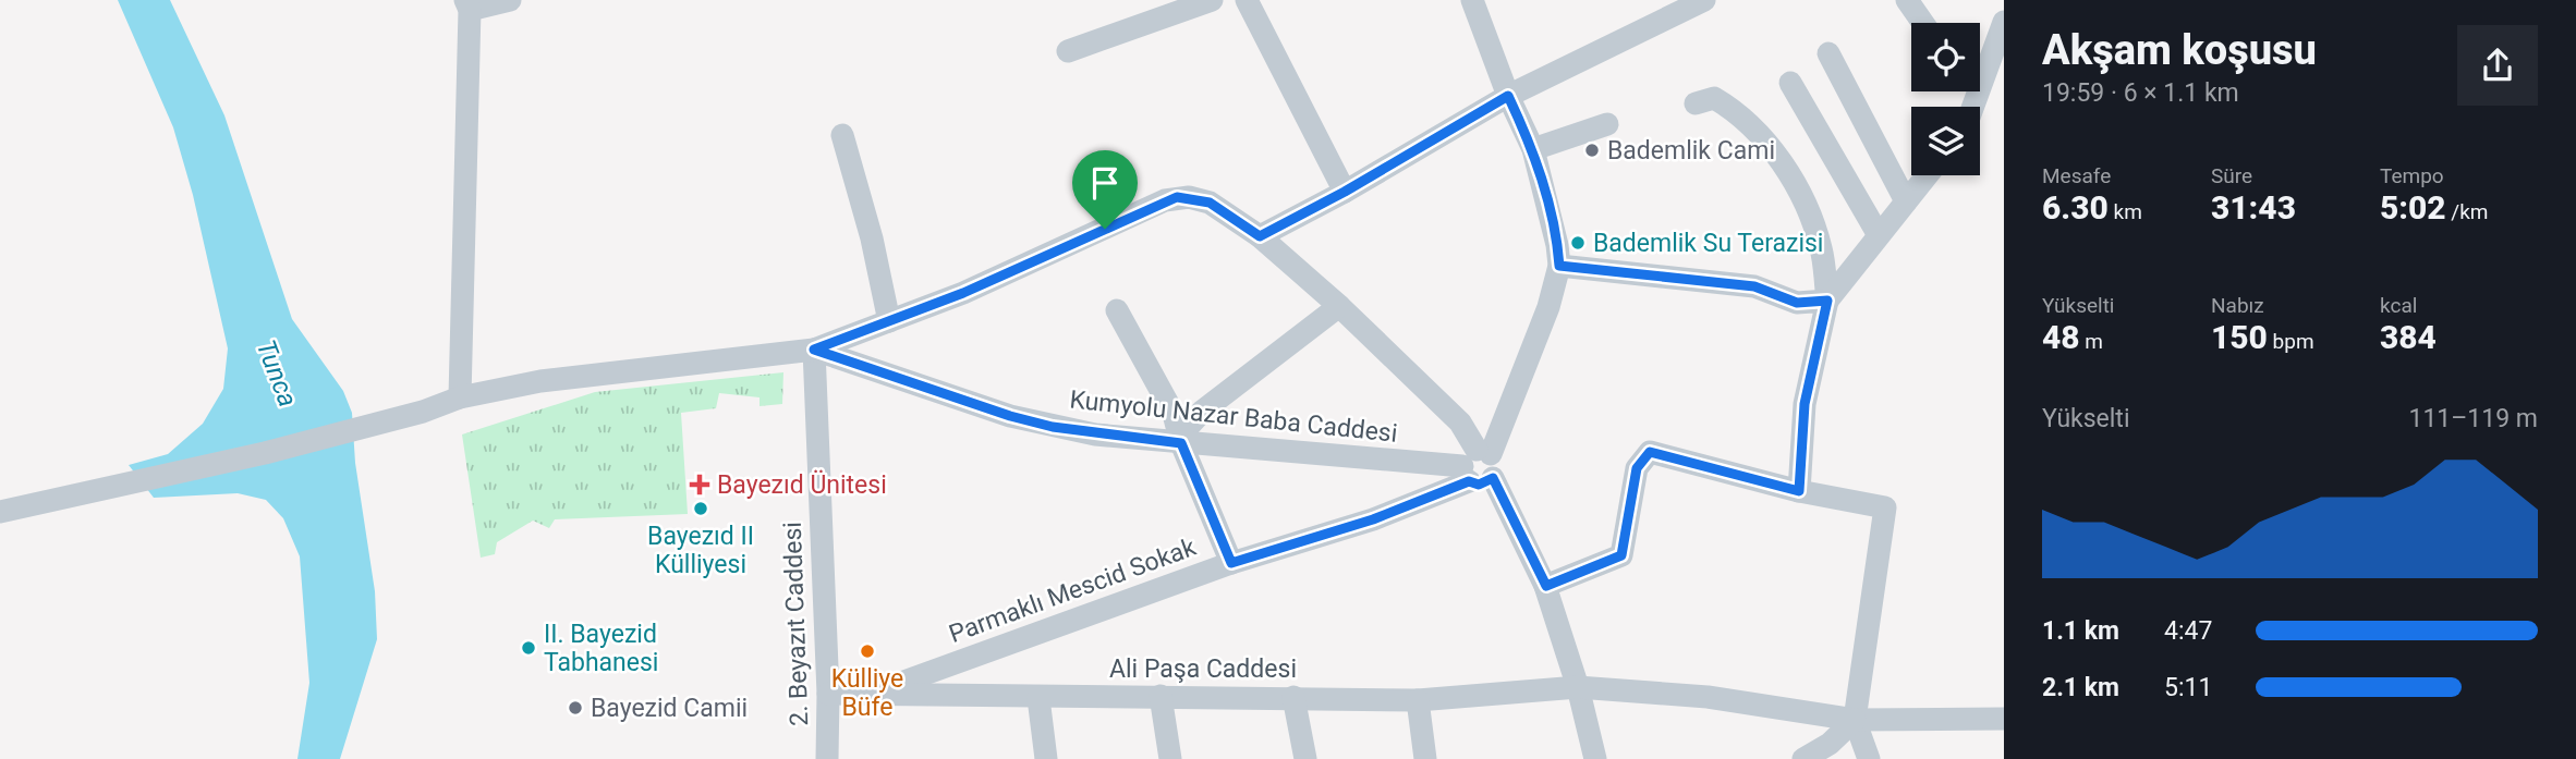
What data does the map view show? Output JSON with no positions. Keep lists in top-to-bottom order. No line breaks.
{"streets":{"street":["Kumyolu Nazar Baba Caddesi","Parmaklı Mescid Sokak","2. Beyazıt Caddesi","Ali Paşa Caddesi"]},"crossings":[["Kumyolu Nazar Baba Caddesi","Parmaklı Mescid Sokak"],["Kumyolu Nazar Baba Caddesi","2. Beyazıt Caddesi"],["Parmaklı Mescid Sokak","Ali Paşa Caddesi"],["2. Beyazıt Caddesi","Ali Paşa Caddesi"]],"water":["Tunca"],"places":{"other":["Bademlik Cami","Bademlik Su Terazisi","Bayezıd II Külliyesi","II. Bayezid Tabhanesi","Külliye Büfe","Bayezid Camii"],"health":["Bayezıd Ünitesi"]},"page":{"heading":["Akşam koşusu","19:59 · 6 × 1.1 km"],"stats":[["Mesafe","6.30 km"],["Süre","31:43"],["Tempo","5:02 /km"],["Yükselti","48 m"],["Nabız","150 bpm"],["kcal","384"]],"chart":["Yükselti","111–119 m"],"list":[{"name":"1.1 km","note":"4:47"},{"name":"2.1 km","note":"5:11"}]}}
